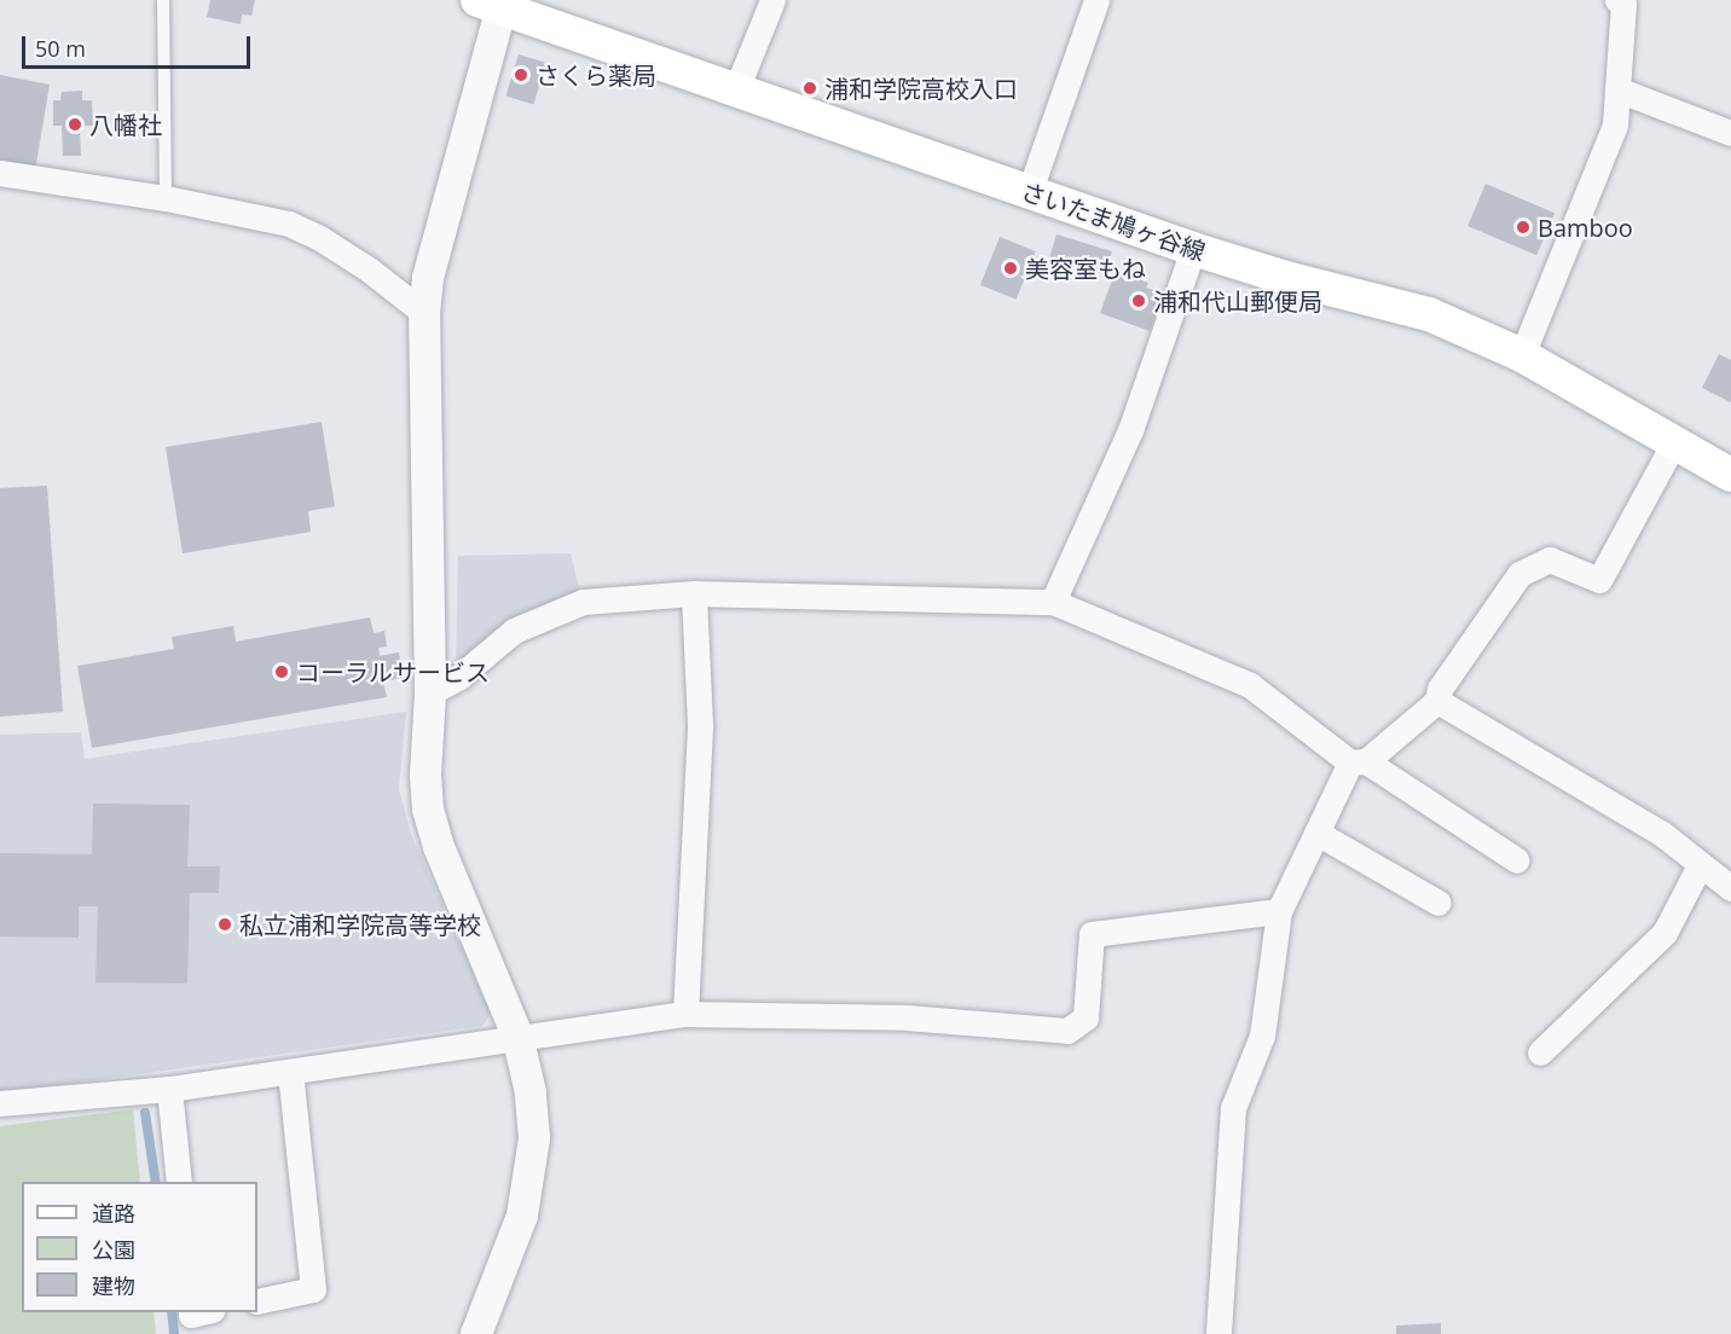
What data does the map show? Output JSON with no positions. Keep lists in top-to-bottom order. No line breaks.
{"streets":{"main road":["さいたま鳩ヶ谷線"]},"places":["さくら薬局","浦和学院高校入口","八幡社","Bamboo","美容室もね","浦和代山郵便局","コーラルサービス","私立浦和学院高等学校"],"legend":["道路","公園","建物"],"scale_bar":"50 m"}
